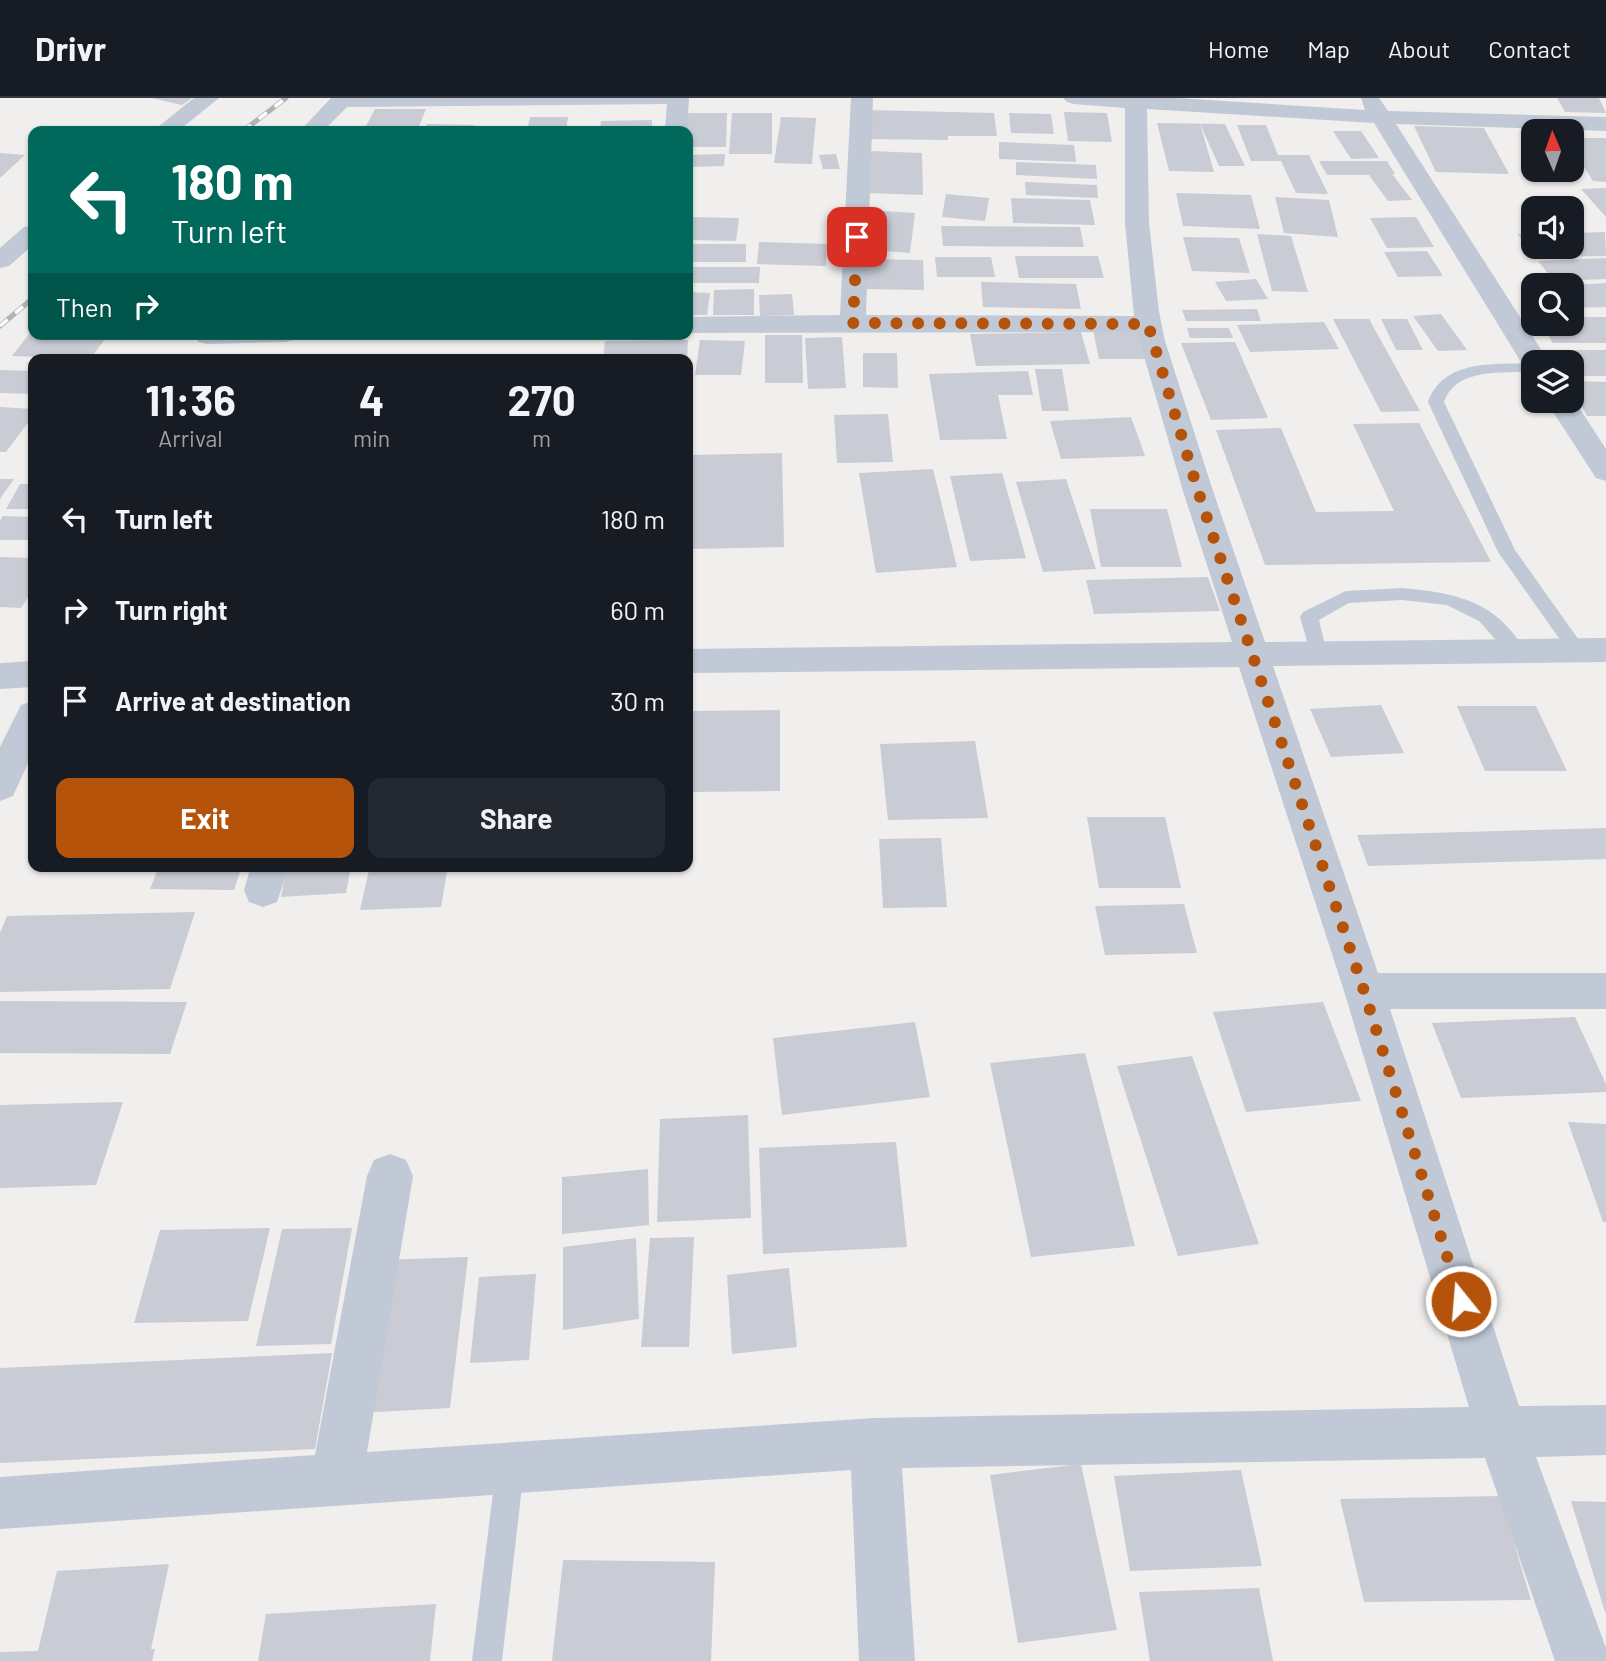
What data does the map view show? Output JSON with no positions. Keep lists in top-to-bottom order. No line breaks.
{"north":"top","page":{"header":"Drivr","nav":["Home","Map","About","Contact"],"turn":["180 m","Turn left"],"then":"Then","eta":["11:36","Arrival","4","min","270","m"],"list":[{"name":"Turn left","value":"180 m"},{"name":"Turn right","value":"60 m"},{"name":"Arrive at destination","value":"30 m"}],"buttons":["Exit","Share"]}}
